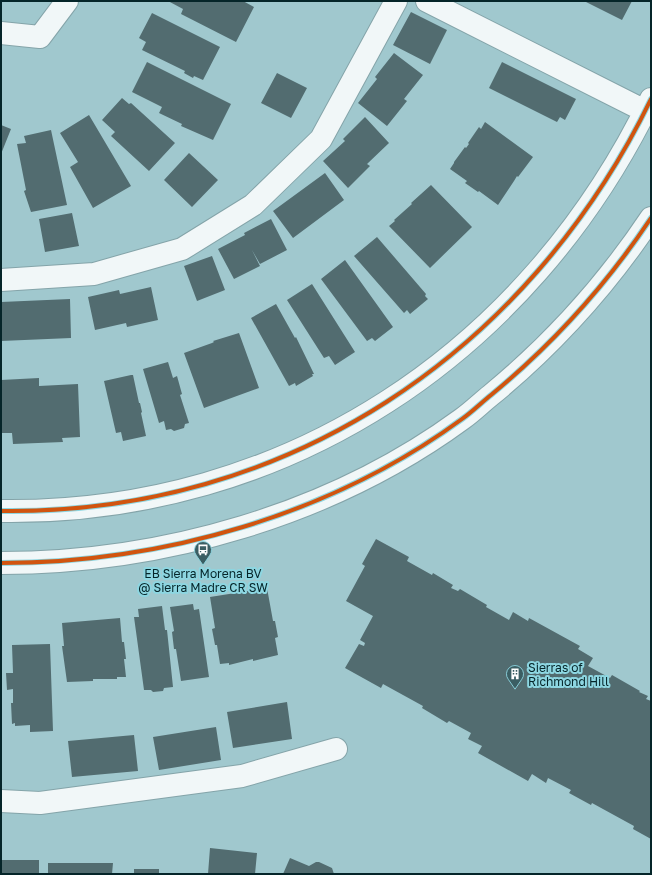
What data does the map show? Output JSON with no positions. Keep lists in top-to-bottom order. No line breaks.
{"places":{"bus stop":["EB Sierra Morena BV @ Sierra Madre CR SW"],"building":["Sierras of Richmond Hill"]}}
